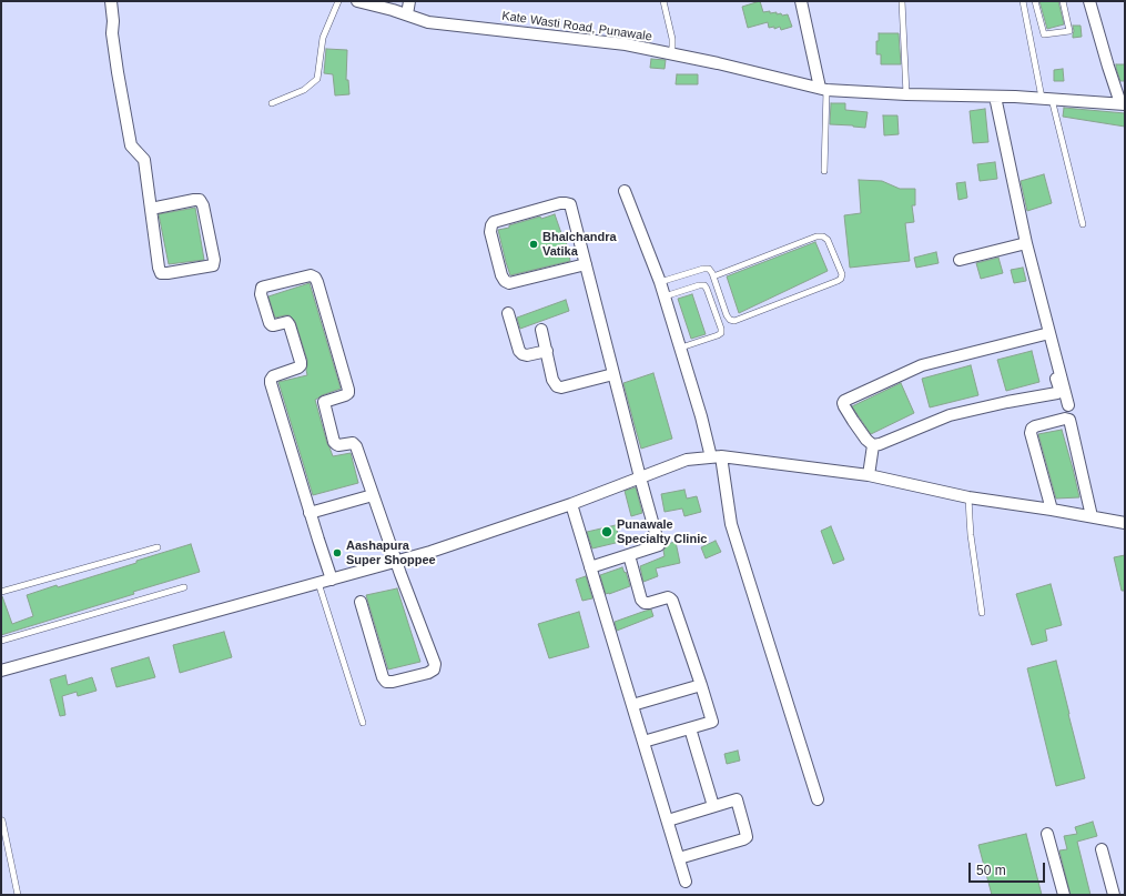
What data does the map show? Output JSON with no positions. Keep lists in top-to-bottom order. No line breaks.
{"streets":{"street":["Kate Wasti Road, Punawale"]},"places":["Bhalchandra Vatika","Punawale Specialty Clinic","Aashapura Super Shoppee"],"scale_bar":"50 m"}
